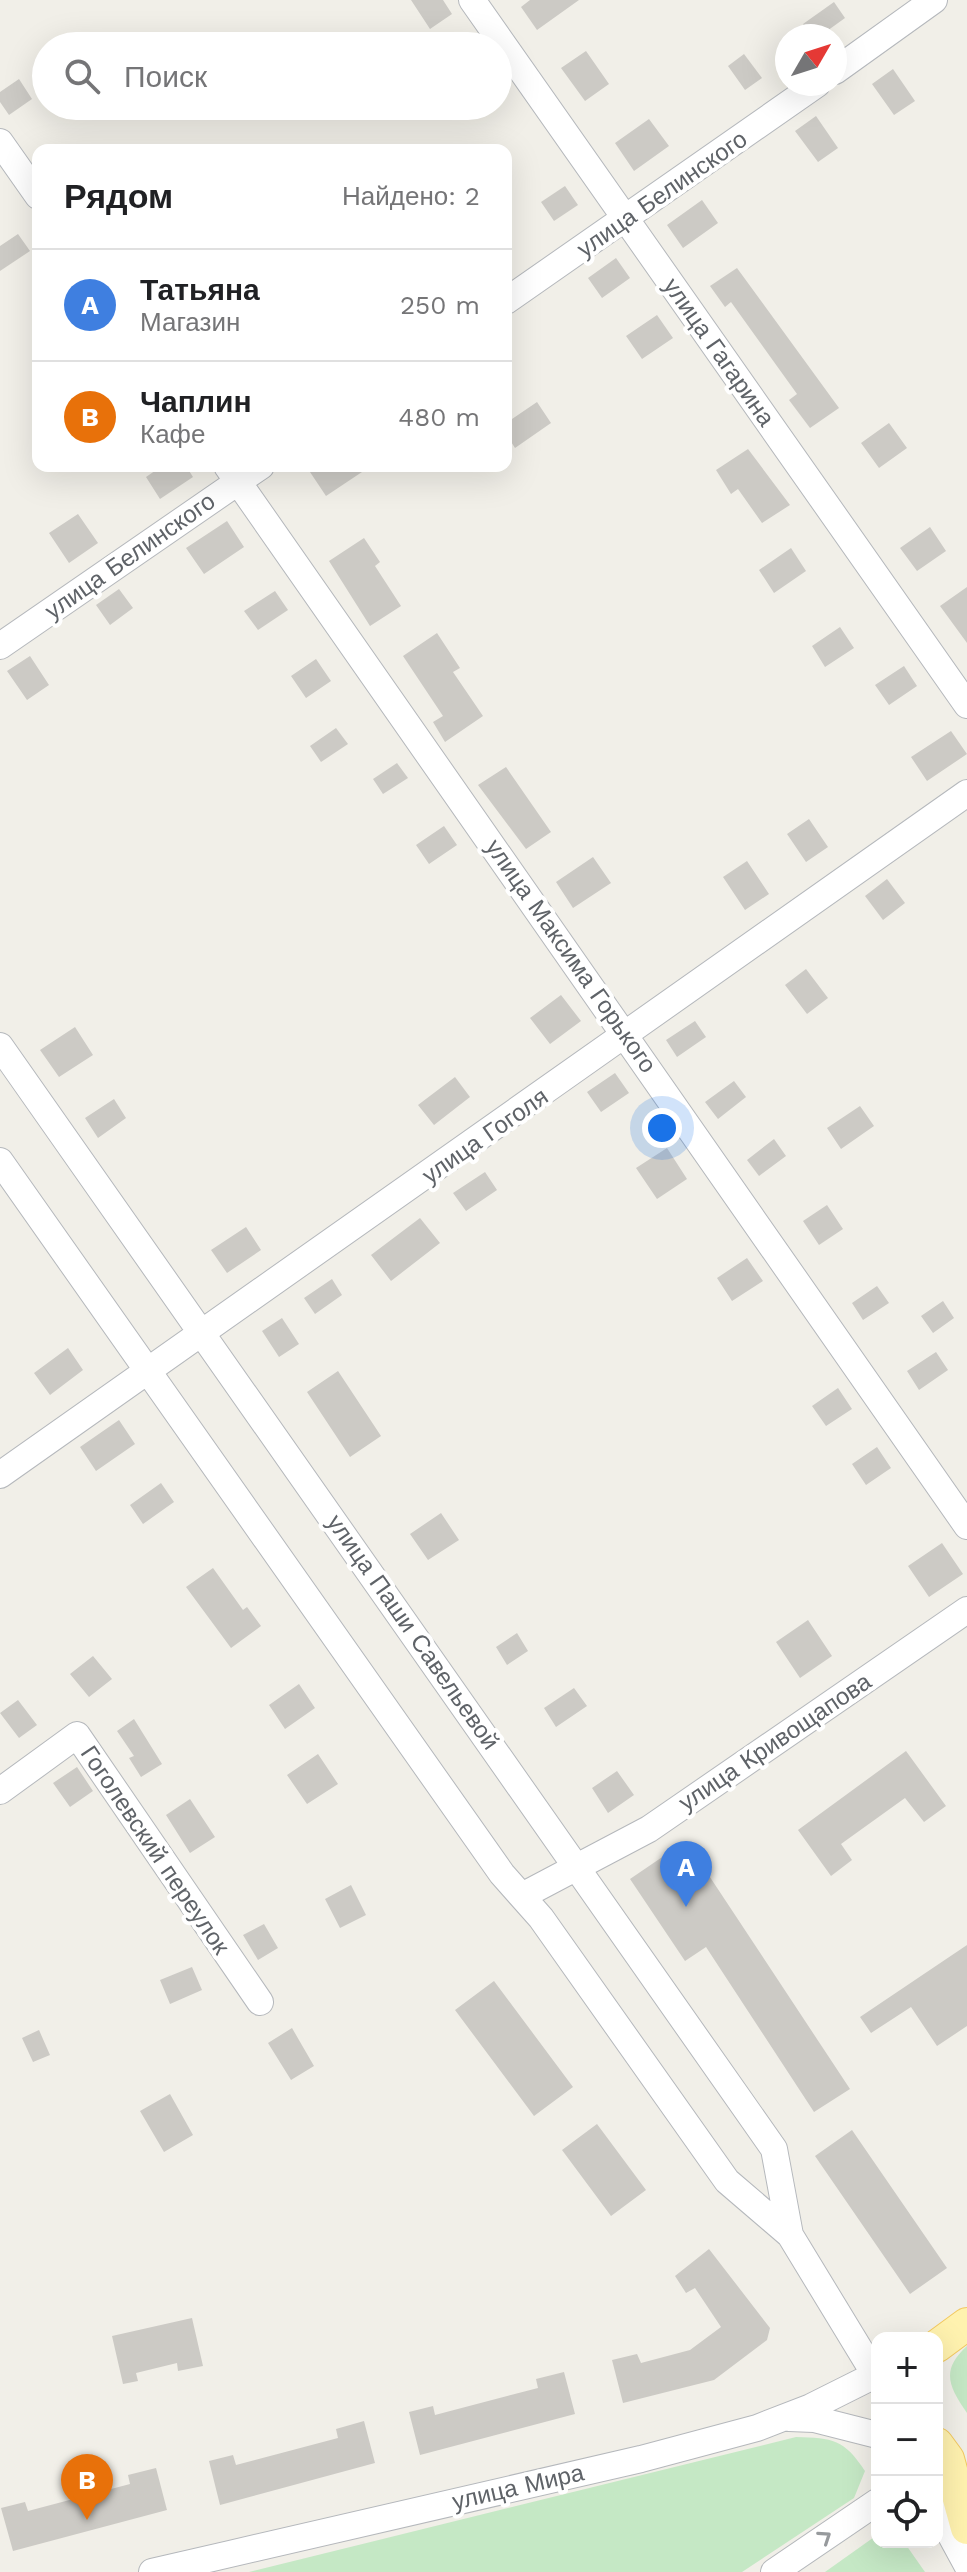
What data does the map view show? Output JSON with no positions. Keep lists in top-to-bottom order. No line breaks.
{"streets":{"street":["улица Белинского","улица Гагарина","улица Максима Горького","улица Гоголя","улица Паши Савельевой","улица Кривощапова","Гоголевский переулок","улица Мира"]},"crossings":[["улица Белинского","улица Гагарина"],["улица Белинского","улица Максима Горького"],["улица Максима Горького","улица Гоголя"],["улица Гоголя","улица Паши Савельевой"],["улица Паши Савельевой","улица Кривощапова"]],"north":"top right","page":{"search":"Поиск","heading":["Рядом","Найдено: 2"],"list":[{"mark":"A","name":"Татьяна","note":"Магазин","value":"250 m"},{"mark":"B","name":"Чаплин","note":"Кафе","value":"480 m"}],"pins":["A","B"],"map_buttons":["+","−"]}}
